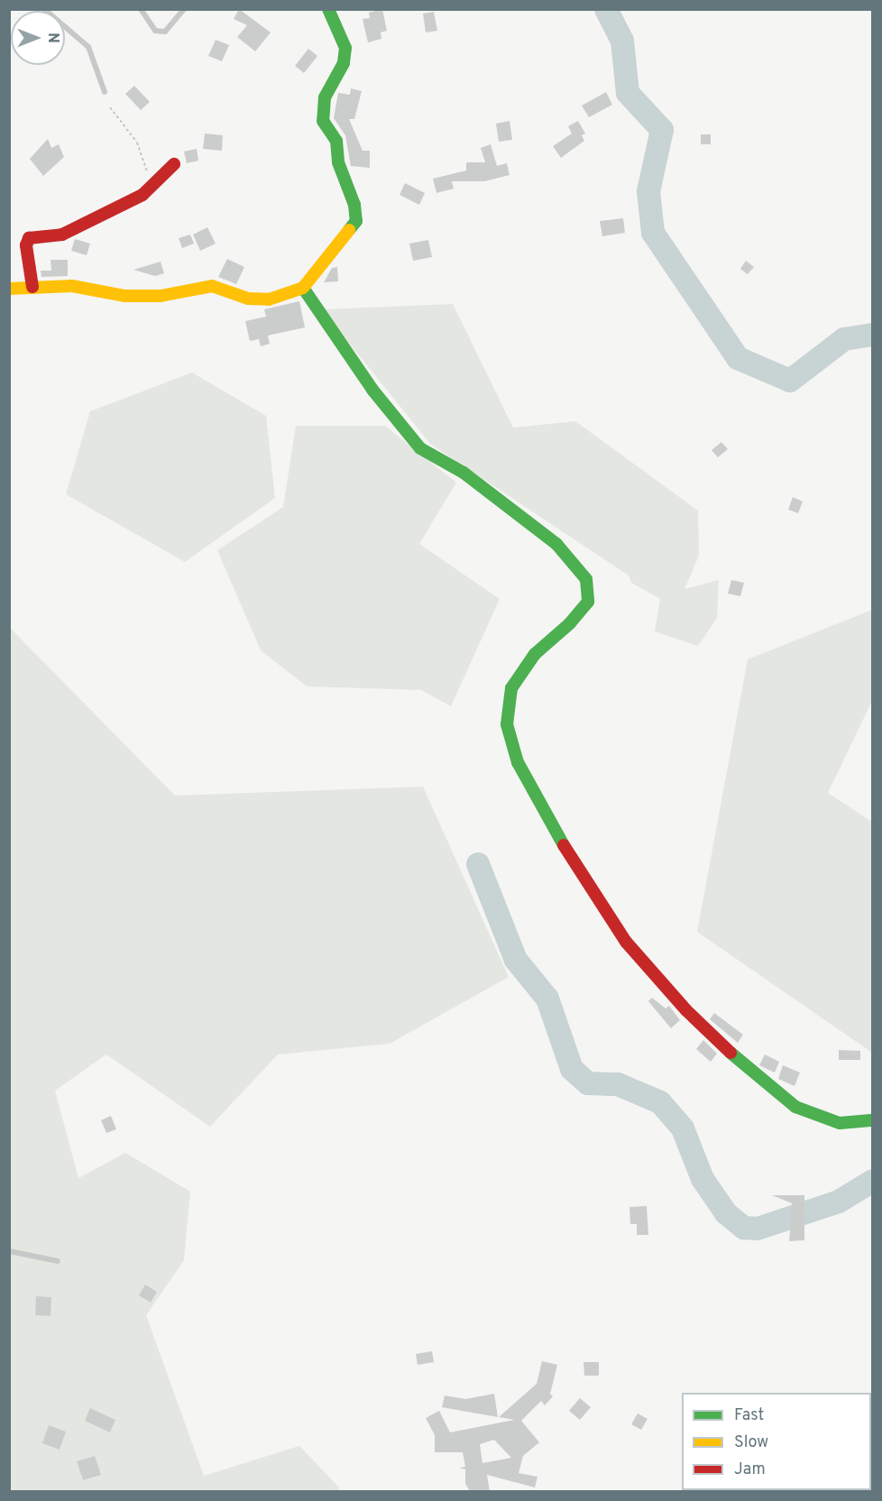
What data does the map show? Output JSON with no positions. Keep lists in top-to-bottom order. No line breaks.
{"legend":["Fast","Slow","Jam"],"north":"right"}
